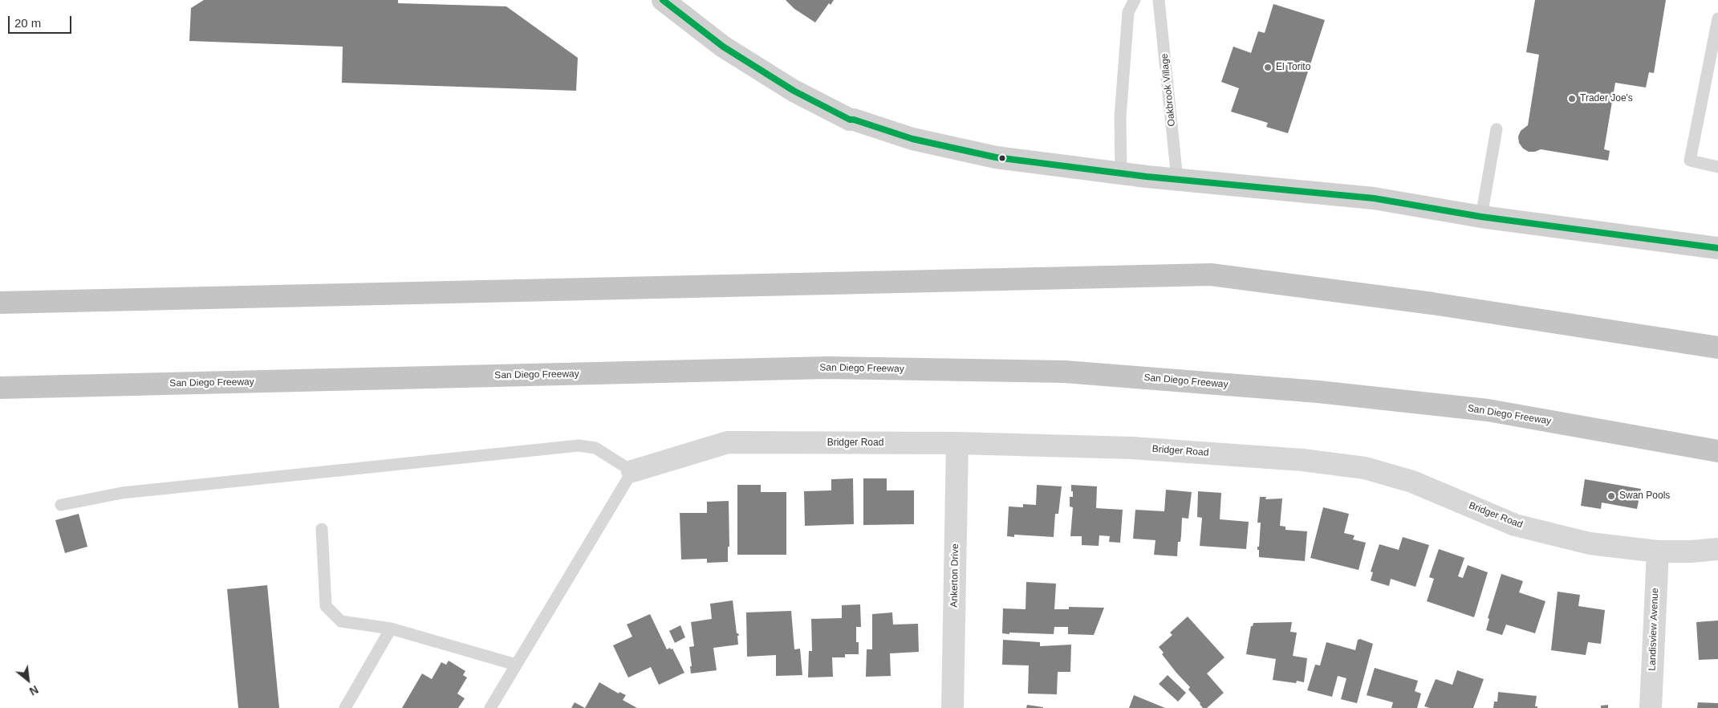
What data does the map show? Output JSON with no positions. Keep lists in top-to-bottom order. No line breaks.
{"streets":{"highway":["San Diego Freeway"],"street":["Bridger Road","Ankerton Drive","Landisview Avenue"],"lane":["Oakbrook Village"]},"crossings":[["Bridger Road","Ankerton Drive"],["Bridger Road","Landisview Avenue"]],"places":["El Torito","Trader Joe's","Swan Pools"],"scale_bar":"20 m","north":"bottom right"}
